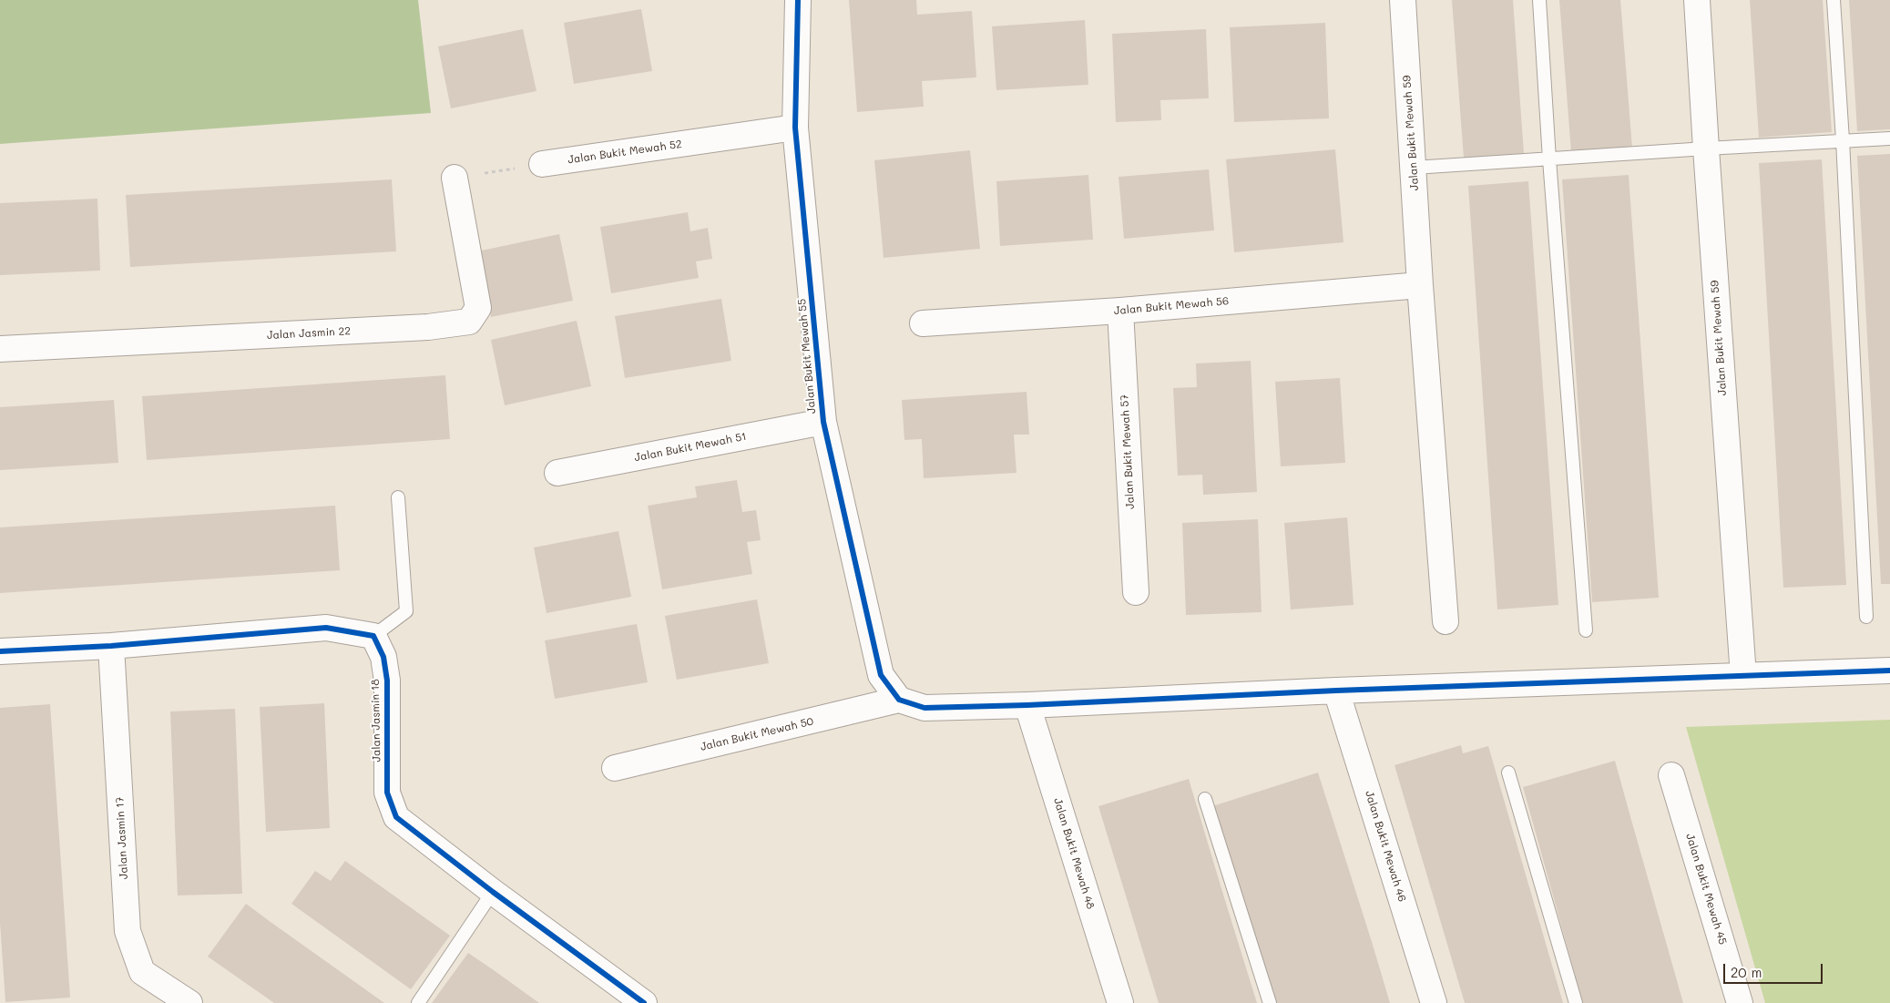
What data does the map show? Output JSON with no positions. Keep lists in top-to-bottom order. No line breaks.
{"streets":{"street":["Jalan Bukit Mewah 59","Jalan Bukit Mewah 52","Jalan Bukit Mewah 56","Jalan Jasmin 22","Jalan Bukit Mewah 55","Jalan Bukit Mewah 51","Jalan Bukit Mewah 57","Jalan Jasmin 18","Jalan Bukit Mewah 50","Jalan Jasmin 17","Jalan Bukit Mewah 46","Jalan Bukit Mewah 48","Jalan Bukit Mewah 45"]},"crossings":[["Jalan Bukit Mewah 59","Jalan Bukit Mewah 56"],["Jalan Bukit Mewah 52","Jalan Bukit Mewah 55"],["Jalan Bukit Mewah 56","Jalan Bukit Mewah 57"],["Jalan Bukit Mewah 55","Jalan Bukit Mewah 51"],["Jalan Bukit Mewah 55","Jalan Bukit Mewah 50"]],"scale_bar":"20 m"}
